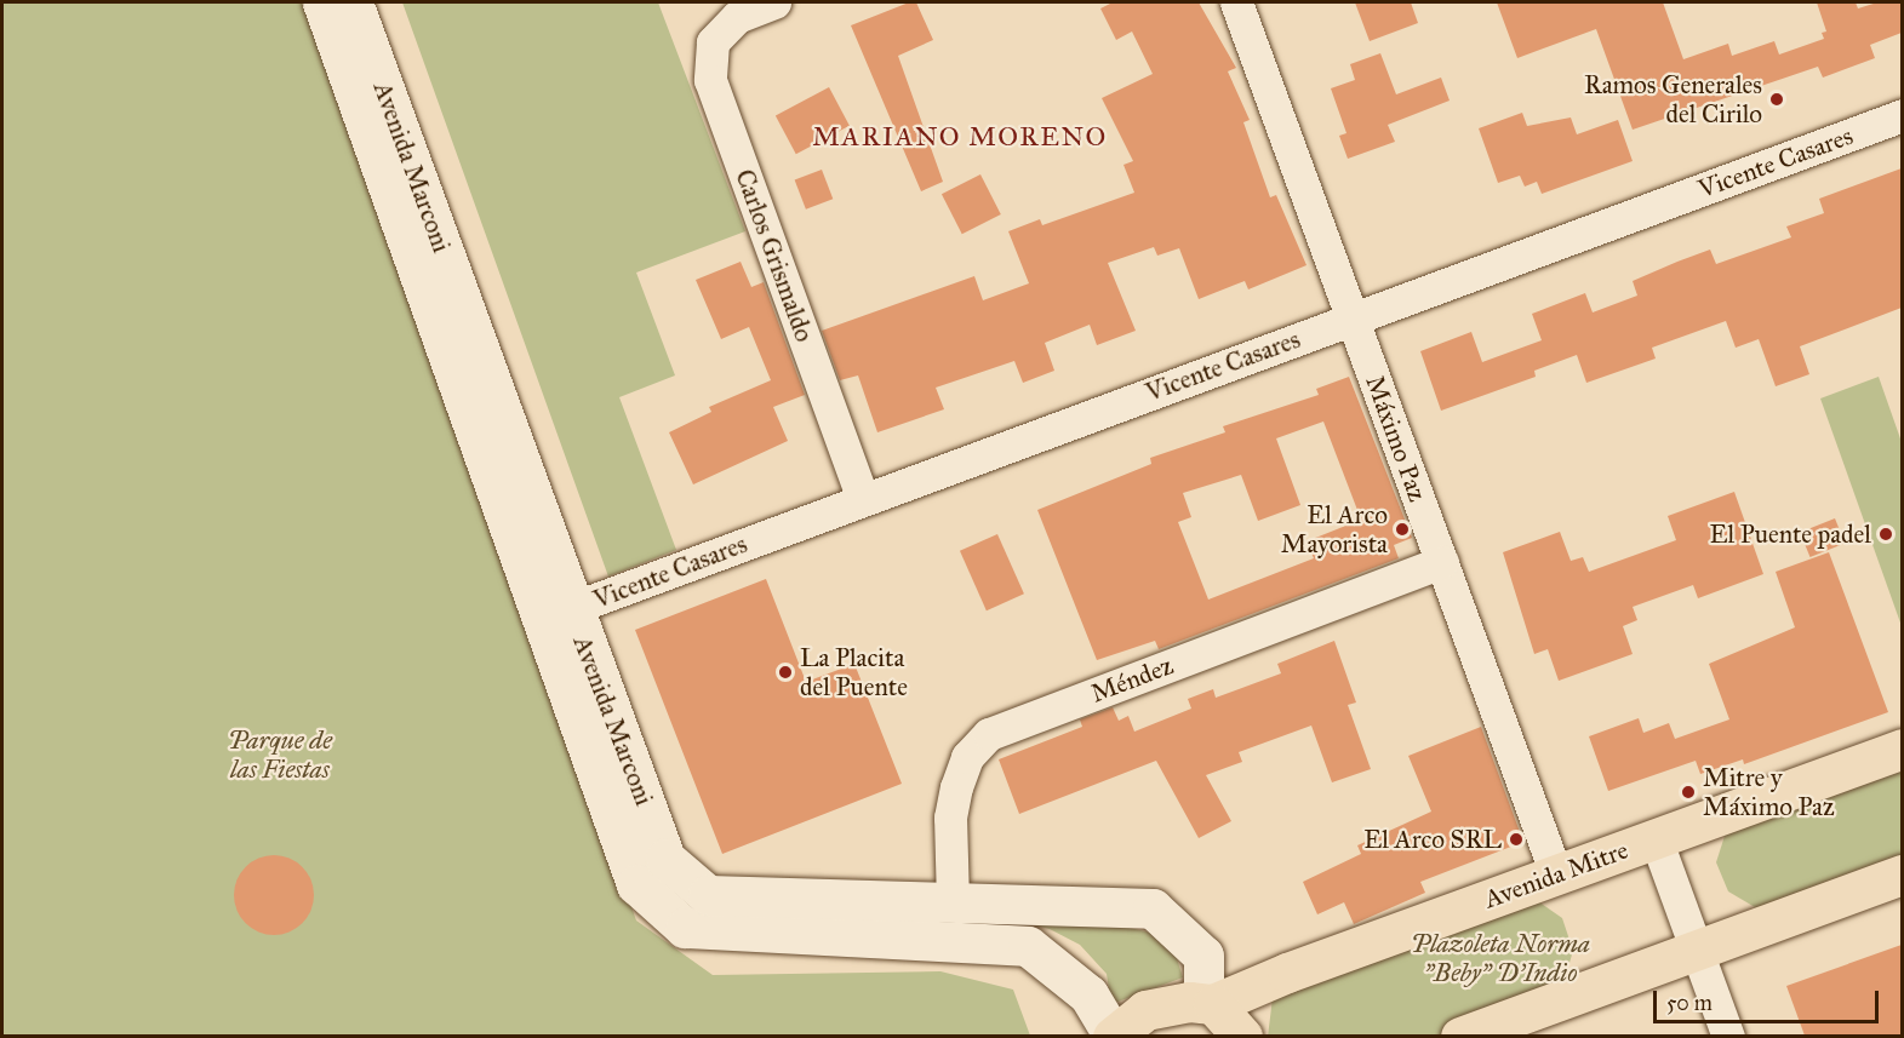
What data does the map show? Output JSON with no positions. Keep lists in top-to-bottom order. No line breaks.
{"streets":{"main road":["Avenida Marconi","Avenida Mitre"],"street":["Vicente Casares","Carlos Grismaldo","Máximo Paz","Méndez"]},"crossings":[["Vicente Casares","Avenida Marconi"],["Vicente Casares","Carlos Grismaldo"],["Vicente Casares","Máximo Paz"],["Avenida Marconi","Méndez"],["Avenida Marconi","Avenida Mitre"],["Máximo Paz","Méndez"],["Máximo Paz","Avenida Mitre"]],"districts":["MARIANO MORENO"],"parks":["Parque de las Fiestas","Plazoleta Norma \"Beby\" D'Indio"],"places":["Ramos Generales del Cirilo","El Arco Mayorista","El Puente padel","La Placita del Puente","Mitre y Máximo Paz","El Arco SRL"],"scale_bar":"50 m"}
